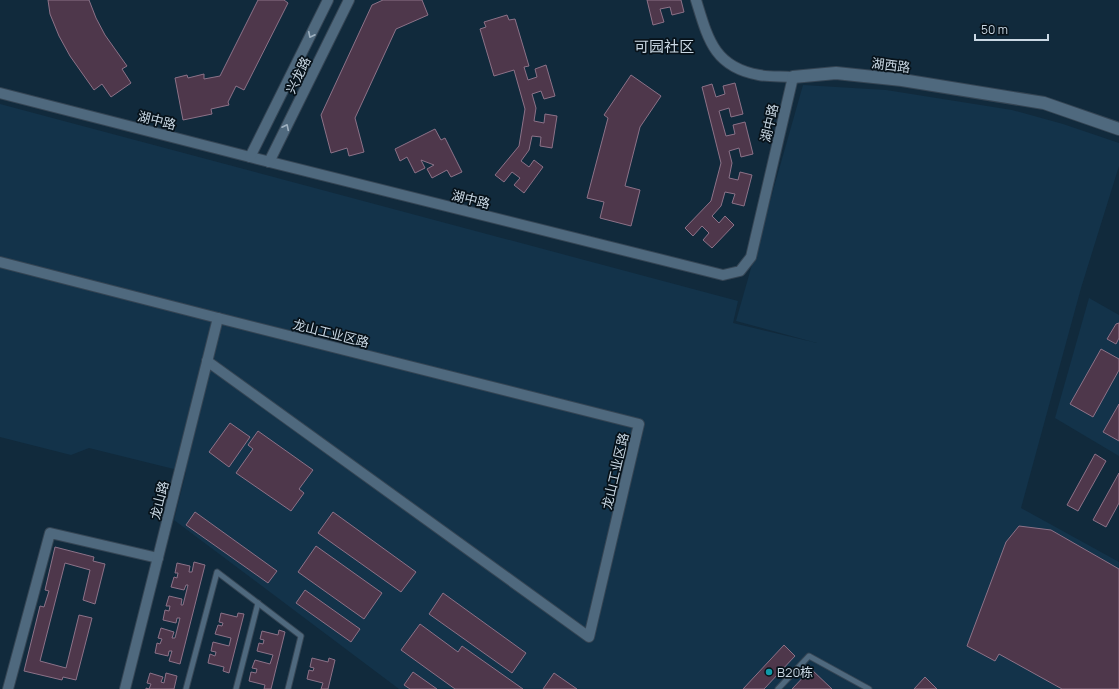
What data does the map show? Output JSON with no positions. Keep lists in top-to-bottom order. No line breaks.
{"streets":{"street":["湖西路","兴龙路","湖中路","龙山工业区路","龙山路"]},"crossings":[["湖西路","湖中路"],["兴龙路","湖中路"],["龙山工业区路","龙山路"]],"districts":["可园社区"],"places":["B20栋"],"scale_bar":"50 m"}
